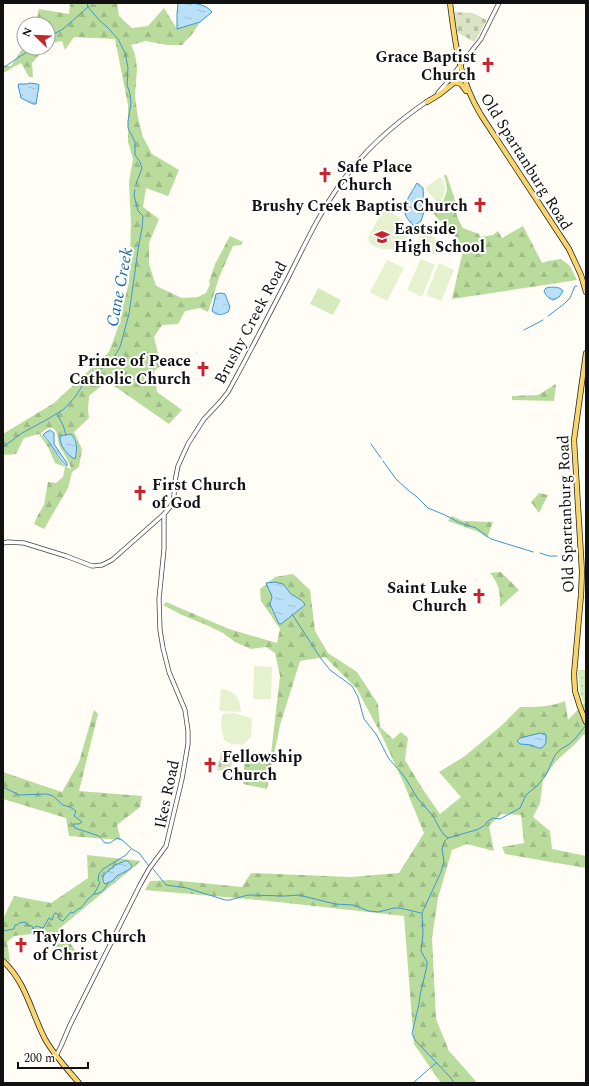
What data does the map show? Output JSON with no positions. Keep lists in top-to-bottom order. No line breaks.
{"streets":{"main road":["Old Spartanburg Road"],"street":["Brushy Creek Road","Ikes Road"]},"crossings":[["Old Spartanburg Road","Brushy Creek Road"],["Brushy Creek Road","Ikes Road"]],"water":["Cane Creek"],"places":{"church":["Grace Baptist Church","Safe Place Church","Brushy Creek Baptist Church","Prince of Peace Catholic Church","First Church of God","Saint Luke Church","Fellowship Church","Taylors Church of Christ"],"school or university":["Eastside High School"]},"scale_bar":"200 m","north":"top left"}
